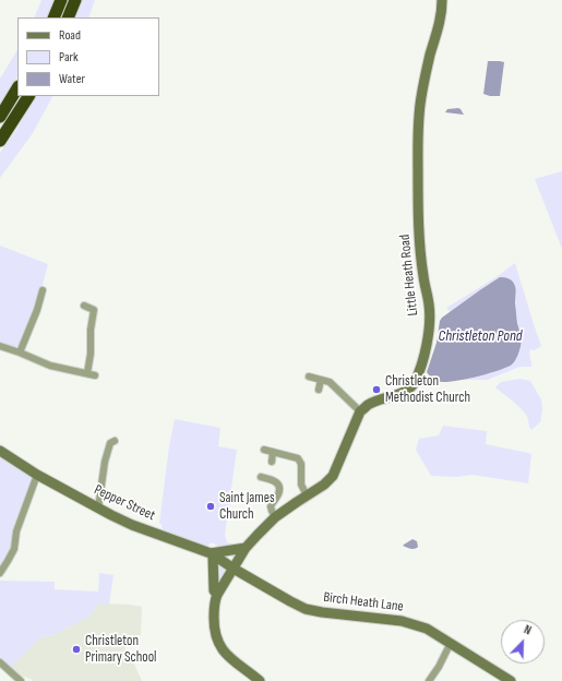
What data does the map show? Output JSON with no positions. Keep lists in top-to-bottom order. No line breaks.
{"streets":{"street":["Little Heath Road","Pepper Street","Birch Heath Lane"]},"crossings":[["Pepper Street","Birch Heath Lane"]],"water":["Christleton Pond"],"places":["Christleton Methodist Church","Saint James Church","Christleton Primary School"],"legend":["Road","Park","Water"],"north":"top right"}
